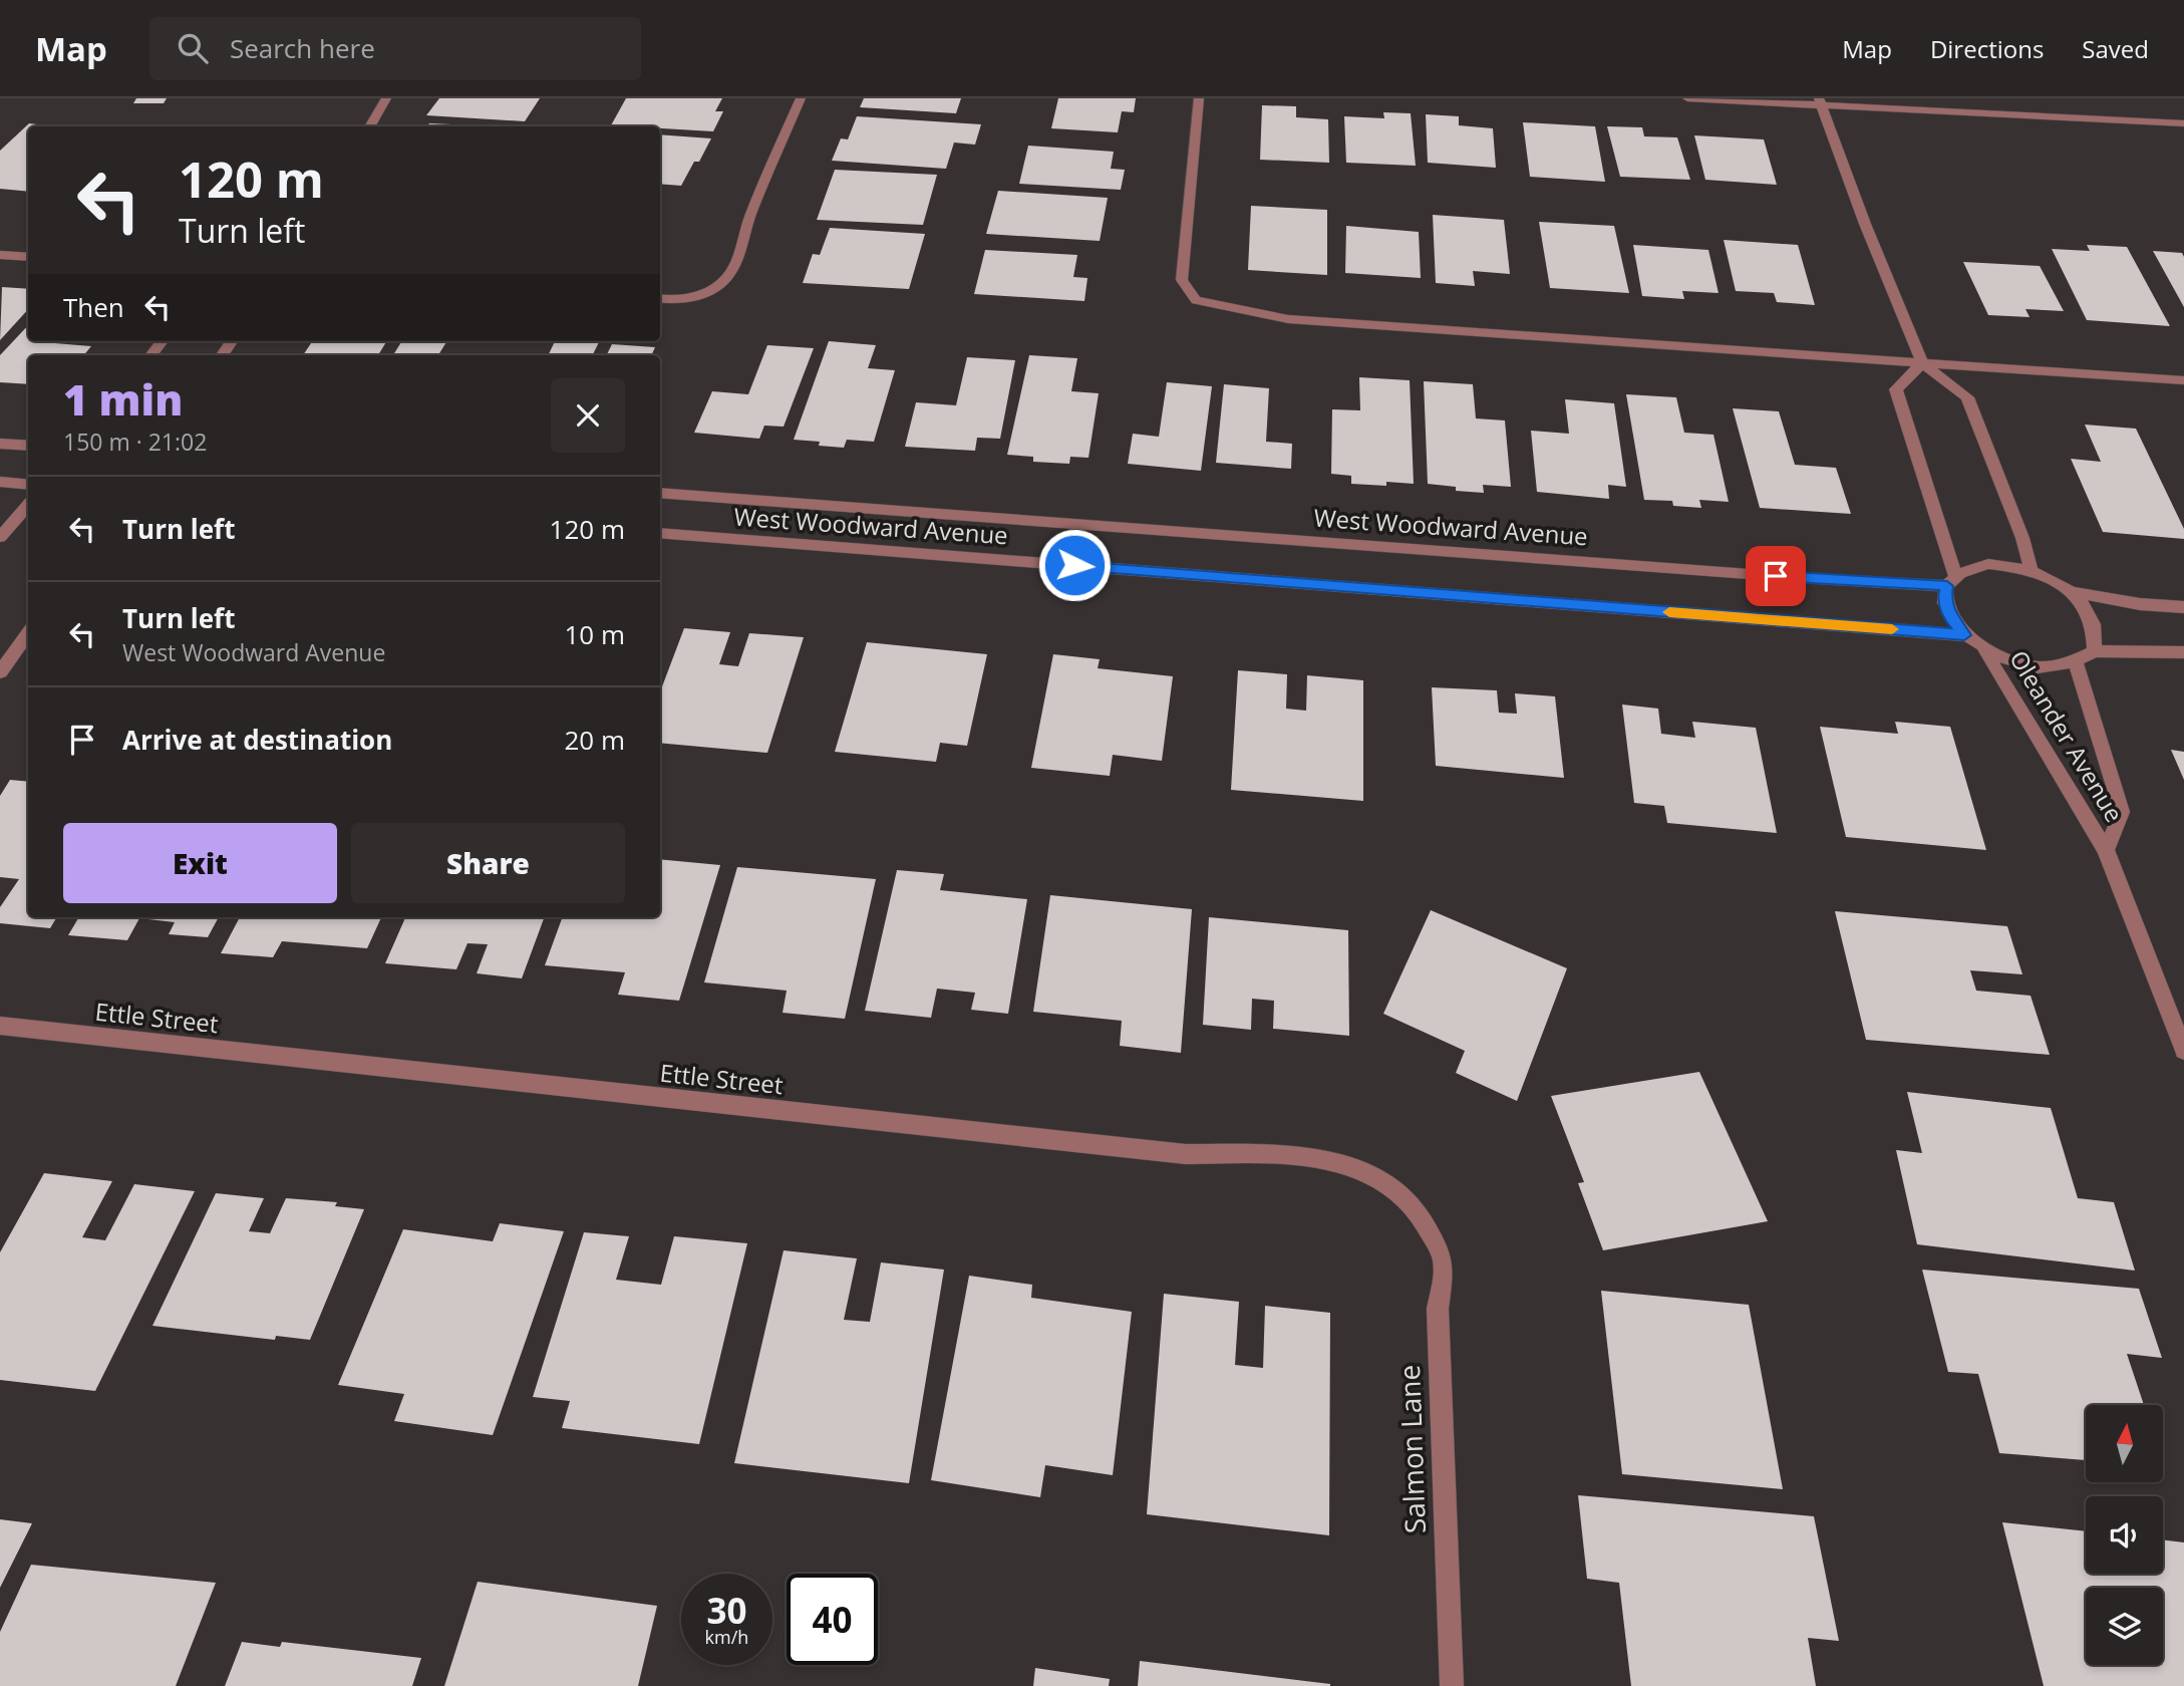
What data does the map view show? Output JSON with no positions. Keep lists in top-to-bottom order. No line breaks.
{"streets":{"street":["West Woodward Avenue","Oleander Avenue","Ettle Street","Salmon Lane"]},"crossings":[["West Woodward Avenue","Oleander Avenue"],["Ettle Street","Salmon Lane"]],"north":"top","page":{"header":"Map","search":"Search here","nav":["Map","Directions","Saved"],"turn":["120 m","Turn left"],"then":"Then","heading":["1 min","150 m · 21:02"],"list":[{"name":"Turn left","value":"120 m"},{"name":"Turn left","note":"West Woodward Avenue","value":"10 m"},{"name":"Arrive at destination","value":"20 m"}],"buttons":["Exit","Share"],"speed":"30 km/h","limit":"40"}}
